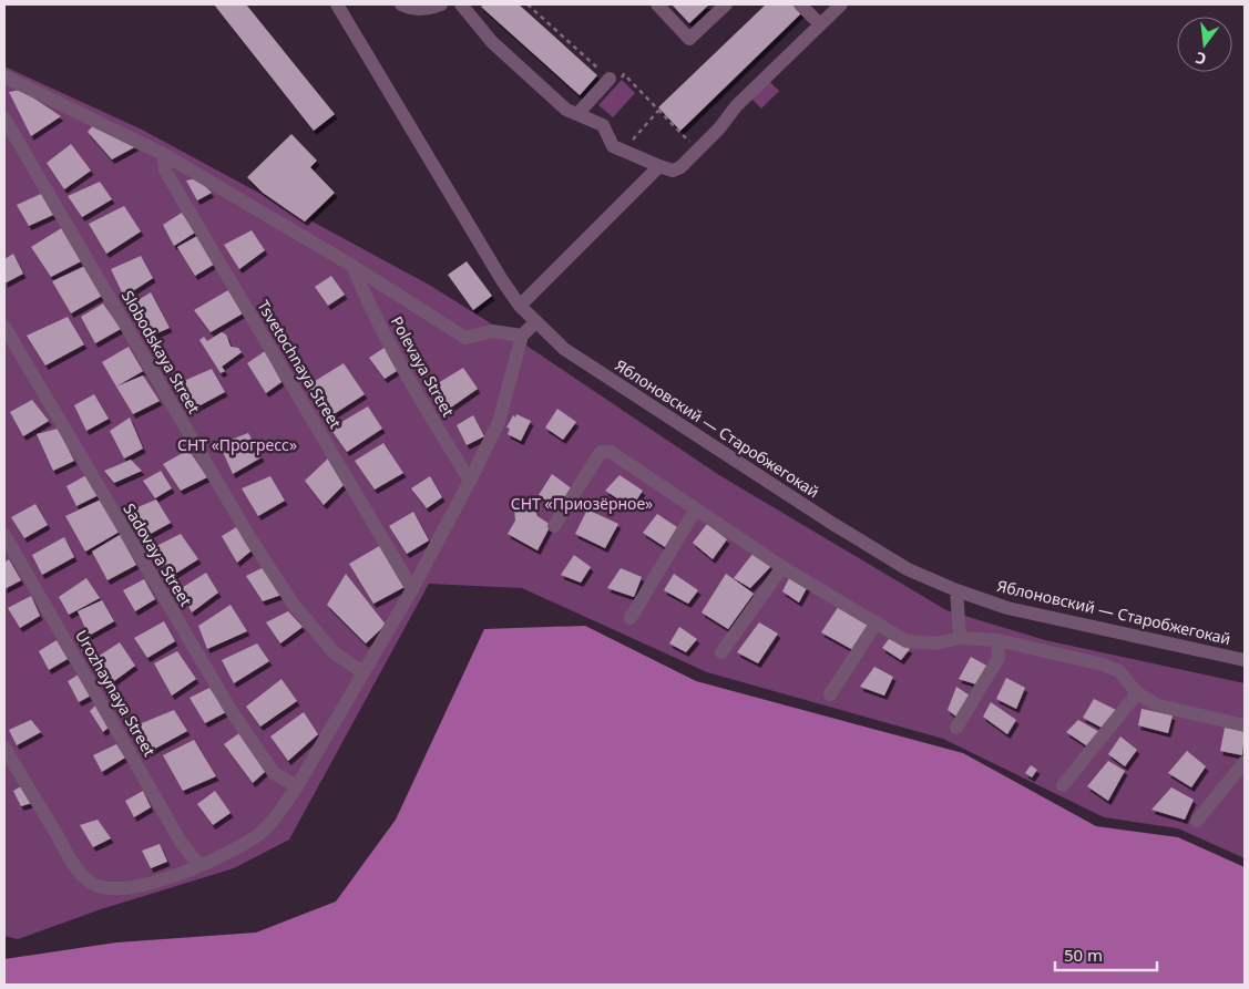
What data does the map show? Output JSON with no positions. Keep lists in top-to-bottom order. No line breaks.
{"streets":{"street":["Slobodskaya Street","Tsvetochnaya Street","Polevaya Street","Яблоновский — Старобжегокай","Sadovaya Street","Urozhaynaya Street"]},"parks":["СНТ «Прогресс»","СНТ «Приозёрное»"],"scale_bar":"50 m","north":"bottom"}
